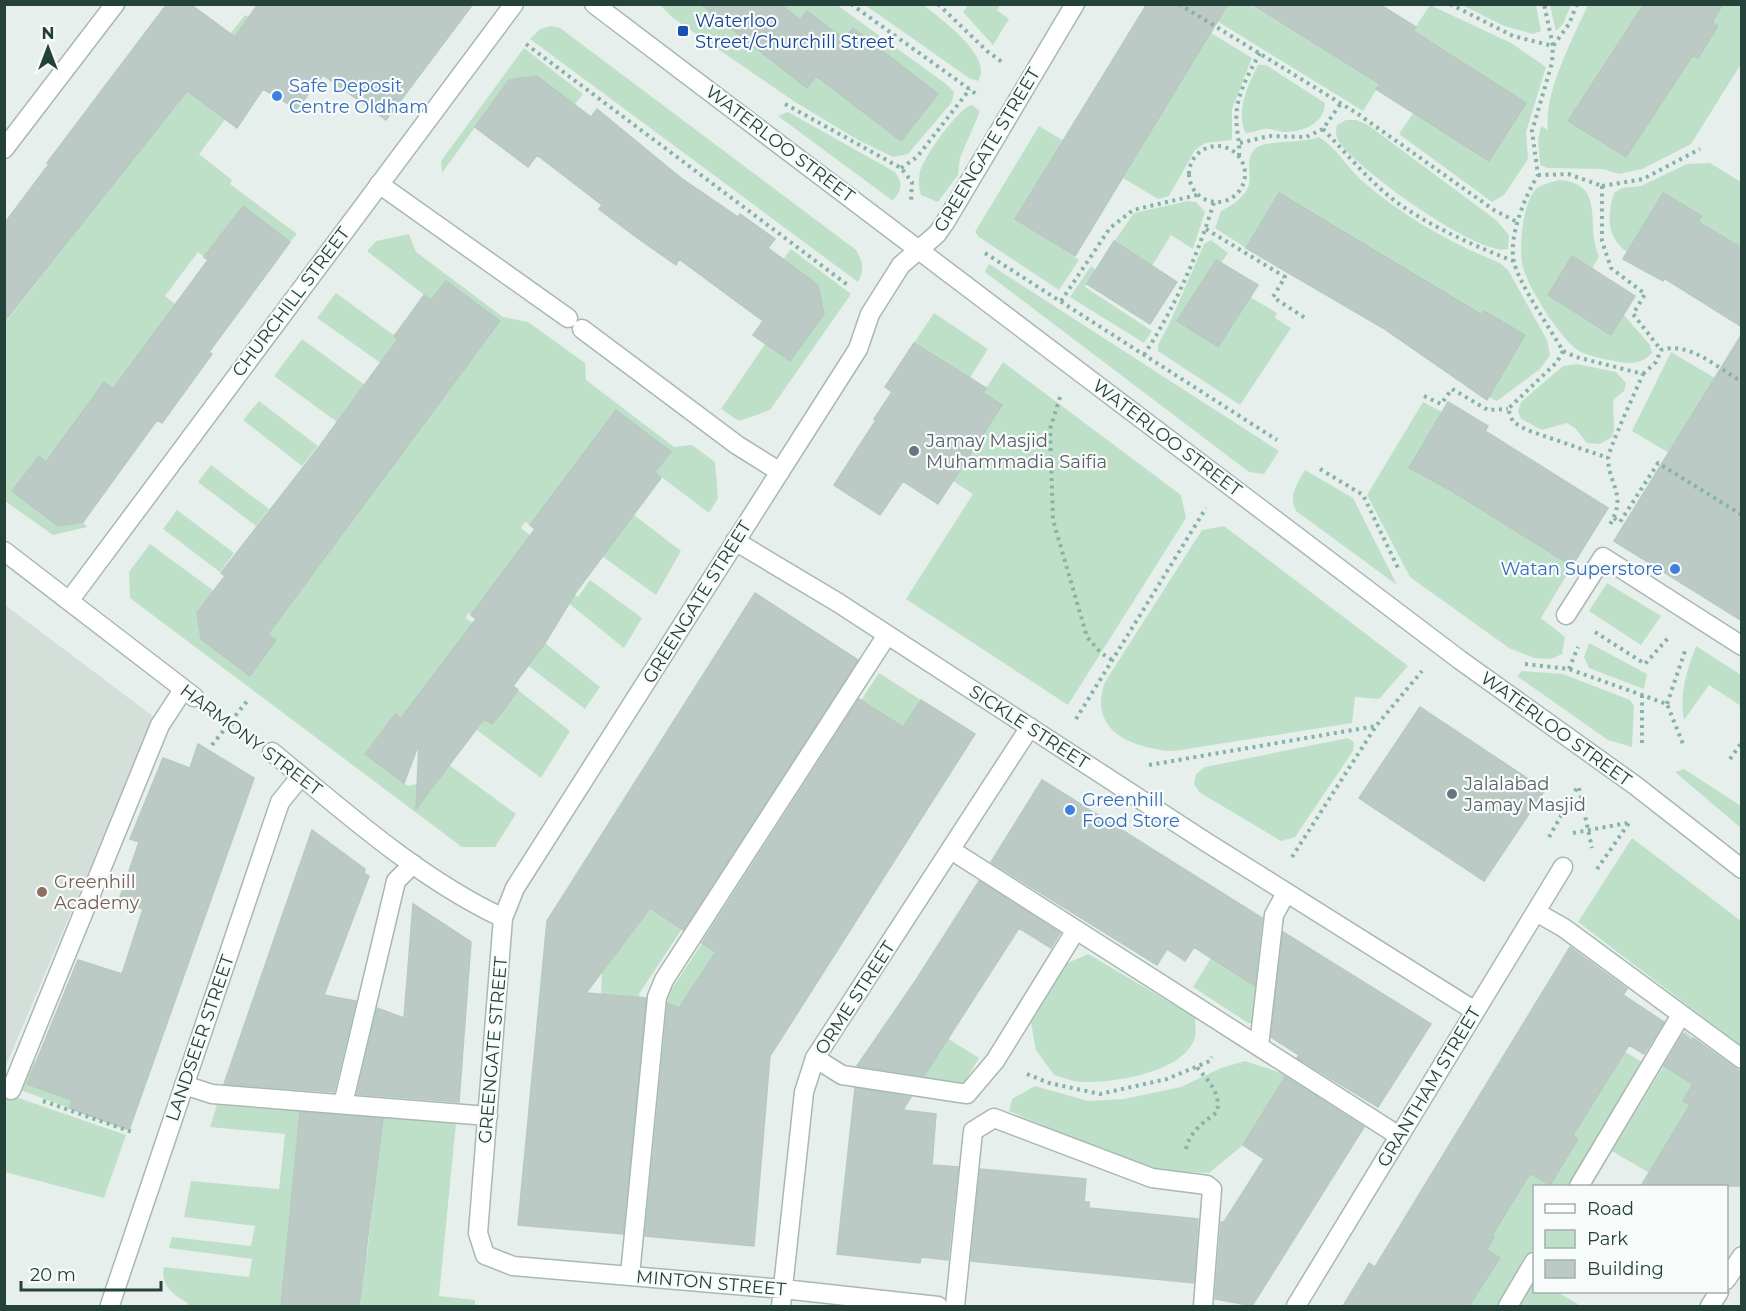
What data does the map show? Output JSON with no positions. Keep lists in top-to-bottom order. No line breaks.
{"streets":{"street":["WATERLOO STREET","GREENGATE STREET","CHURCHILL STREET","SICKLE STREET","HARMONY STREET","ORME STREET","LANDSEER STREET","GRANTHAM STREET","MINTON STREET"]},"crossings":[["WATERLOO STREET","GREENGATE STREET"],["GREENGATE STREET","SICKLE STREET"],["GREENGATE STREET","HARMONY STREET"],["GREENGATE STREET","MINTON STREET"],["CHURCHILL STREET","HARMONY STREET"],["SICKLE STREET","ORME STREET"],["SICKLE STREET","GRANTHAM STREET"],["HARMONY STREET","LANDSEER STREET"],["ORME STREET","MINTON STREET"]],"places":{"transit":["Waterloo Street/Churchill Street"],"other":["Safe Deposit Centre Oldham","Jamay Masjid Muhammadia Saifia","Watan Superstore","Jalalabad Jamay Masjid","Greenhill Food Store","Greenhill Academy"]},"legend":["Road","Park","Building"],"scale_bar":"20 m","north":"top"}
